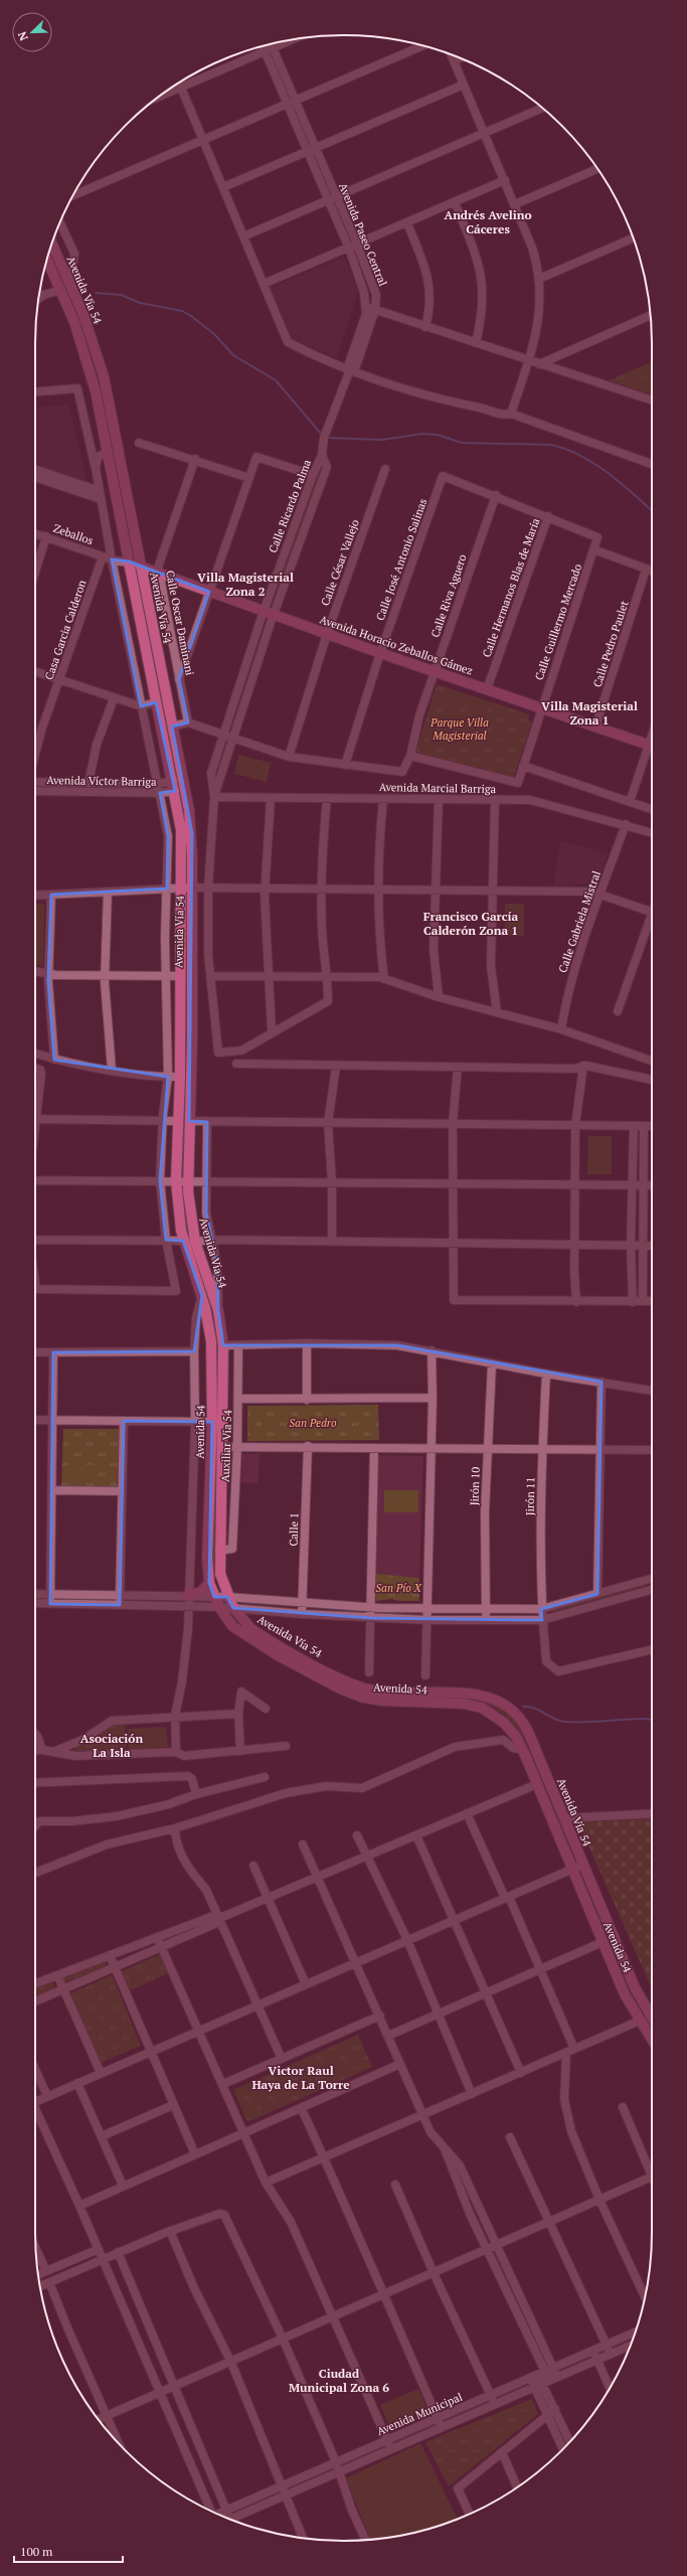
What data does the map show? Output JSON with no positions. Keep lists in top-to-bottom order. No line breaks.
{"streets":{"main road":["Avenida Vía 54","Avenida Horacio Zeballos Gámez","Avenida 54"],"street":["Avenida Paseo Central","Calle Ricardo Palma","Zeballos","Calle José Antonio Salinas","Calle César Vallejo","Calle Hermanos Blas de María","Calle Riva Aguero","Calle Guillermo Mercado","Calle Oscar Daminani","Casa Garcia Calderon","Calle Pedro Paulet","Avenida Víctor Barriga","Avenida Marcial Barriga","Calle Gabriela Mistral","Auxiliar Vía 54","Jirón 10","Jirón 11","Calle 1","Avenida Municipal"]},"crossings":[["Avenida Vía 54","Zeballos"],["Avenida Vía 54","Avenida Horacio Zeballos Gámez"],["Avenida Vía 54","Avenida Víctor Barriga"],["Avenida Vía 54","Avenida 54"],["Avenida Vía 54","Auxiliar Vía 54"],["Calle Ricardo Palma","Avenida Horacio Zeballos Gámez"],["Calle Ricardo Palma","Avenida Marcial Barriga"],["Zeballos","Casa Garcia Calderon"],["Zeballos","Avenida Horacio Zeballos Gámez"],["Calle José Antonio Salinas","Calle Riva Aguero"],["Calle José Antonio Salinas","Avenida Horacio Zeballos Gámez"],["Calle César Vallejo","Avenida Horacio Zeballos Gámez"],["Calle Hermanos Blas de María","Calle Guillermo Mercado"],["Calle Hermanos Blas de María","Avenida Horacio Zeballos Gámez"],["Calle Riva Aguero","Calle Guillermo Mercado"],["Calle Riva Aguero","Avenida Horacio Zeballos Gámez"],["Calle Guillermo Mercado","Avenida Horacio Zeballos Gámez"],["Calle Oscar Daminani","Avenida Horacio Zeballos Gámez"],["Calle Pedro Paulet","Avenida Horacio Zeballos Gámez"],["Avenida Marcial Barriga","Calle Gabriela Mistral"]],"districts":["Andrés Avelino Cáceres","Villa Magisterial Zona 2","Villa Magisterial Zona 1","Francisco García Calderón Zona 1","Asociación La Isla","Victor Raul Haya de La Torre","Ciudad Municipal Zona 6"],"parks":["Parque Villa Magisterial","San Pedro","San Pío X"],"scale_bar":"100 m","north":"bottom left"}
